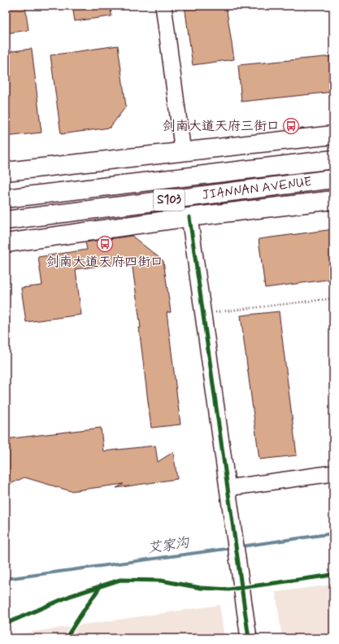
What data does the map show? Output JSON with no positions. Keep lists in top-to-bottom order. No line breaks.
{"streets":{"main road":["JIANNAN AVENUE","S103"]},"water":["艾家沟"],"places":{"bus stop":["剑南大道天府三街口","剑南大道天府四街口"]}}
